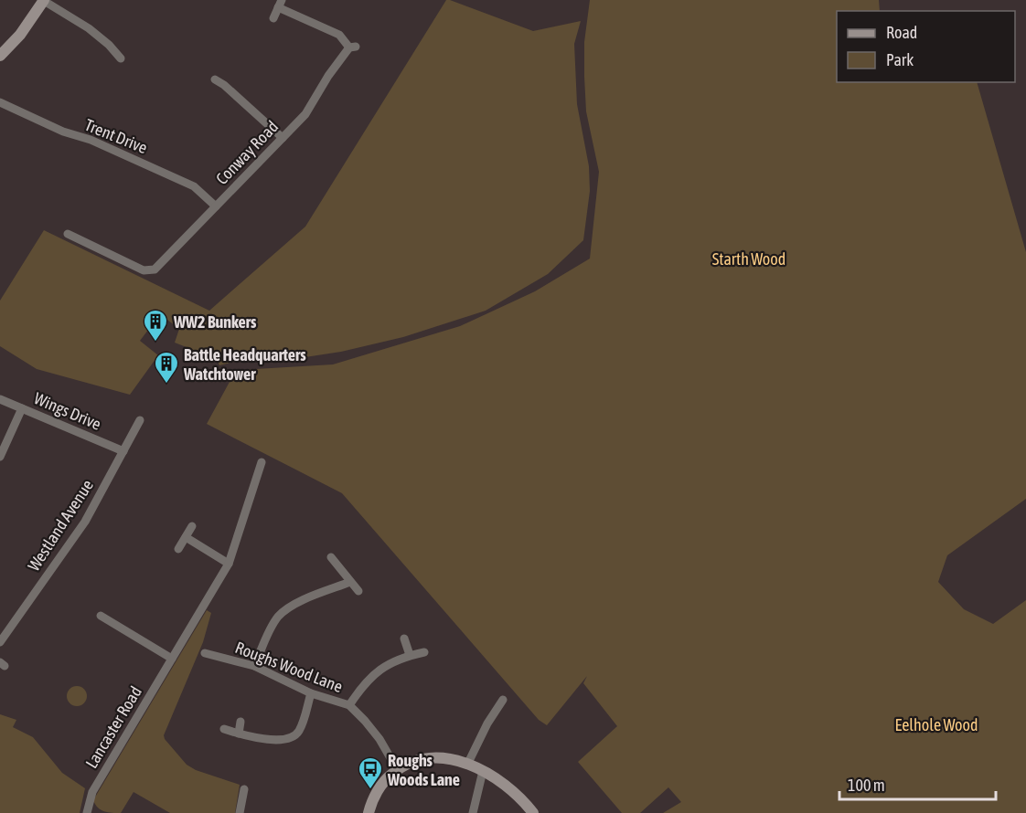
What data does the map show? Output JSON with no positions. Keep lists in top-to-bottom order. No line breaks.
{"streets":{"street":["Trent Drive","Conway Road","Wings Drive","Westland Avenue","Roughs Wood Lane","Lancaster Road"]},"crossings":[["Trent Drive","Conway Road"],["Wings Drive","Westland Avenue"]],"parks":["Starth Wood","Eelhole Wood"],"places":{"building":["WW2 Bunkers","Battle Headquarters Watchtower"],"bus stop":["Roughs Woods Lane"]},"legend":["Road","Park"],"scale_bar":"100 m"}
